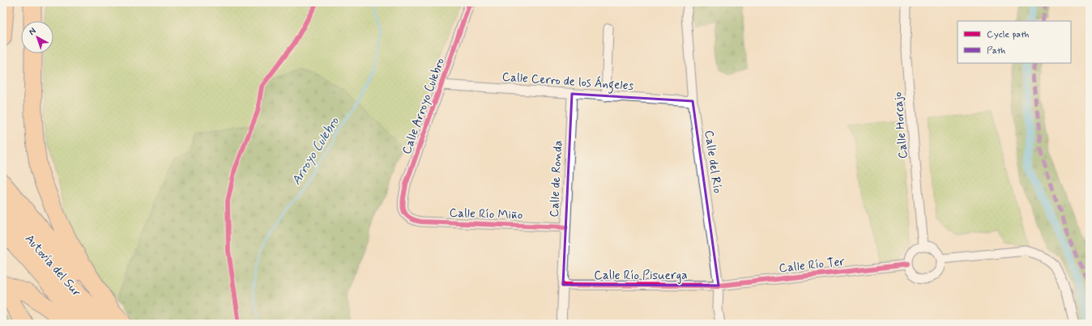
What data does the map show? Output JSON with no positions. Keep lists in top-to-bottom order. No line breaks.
{"streets":{"highway":["Autovía del Sur"],"street":["Calle Cerro de los Ángeles","Calle Arroyo Culebro","Calle Horcajo","Calle del Río","Calle de Ronda","Calle Río Miño","Calle Río Ter","Calle Río Pisuerga"]},"crossings":[["Calle Cerro de los Ángeles","Calle Arroyo Culebro"],["Calle Cerro de los Ángeles","Calle del Río"],["Calle Cerro de los Ángeles","Calle de Ronda"],["Calle Arroyo Culebro","Calle Río Miño"],["Calle Horcajo","Calle Río Ter"],["Calle del Río","Calle Río Ter"],["Calle del Río","Calle Río Pisuerga"],["Calle de Ronda","Calle Río Miño"],["Calle de Ronda","Calle Río Pisuerga"],["Calle Río Ter","Calle Río Pisuerga"]],"water":["Arroyo Culebro"],"legend":["Cycle path","Path"],"north":"top left"}
